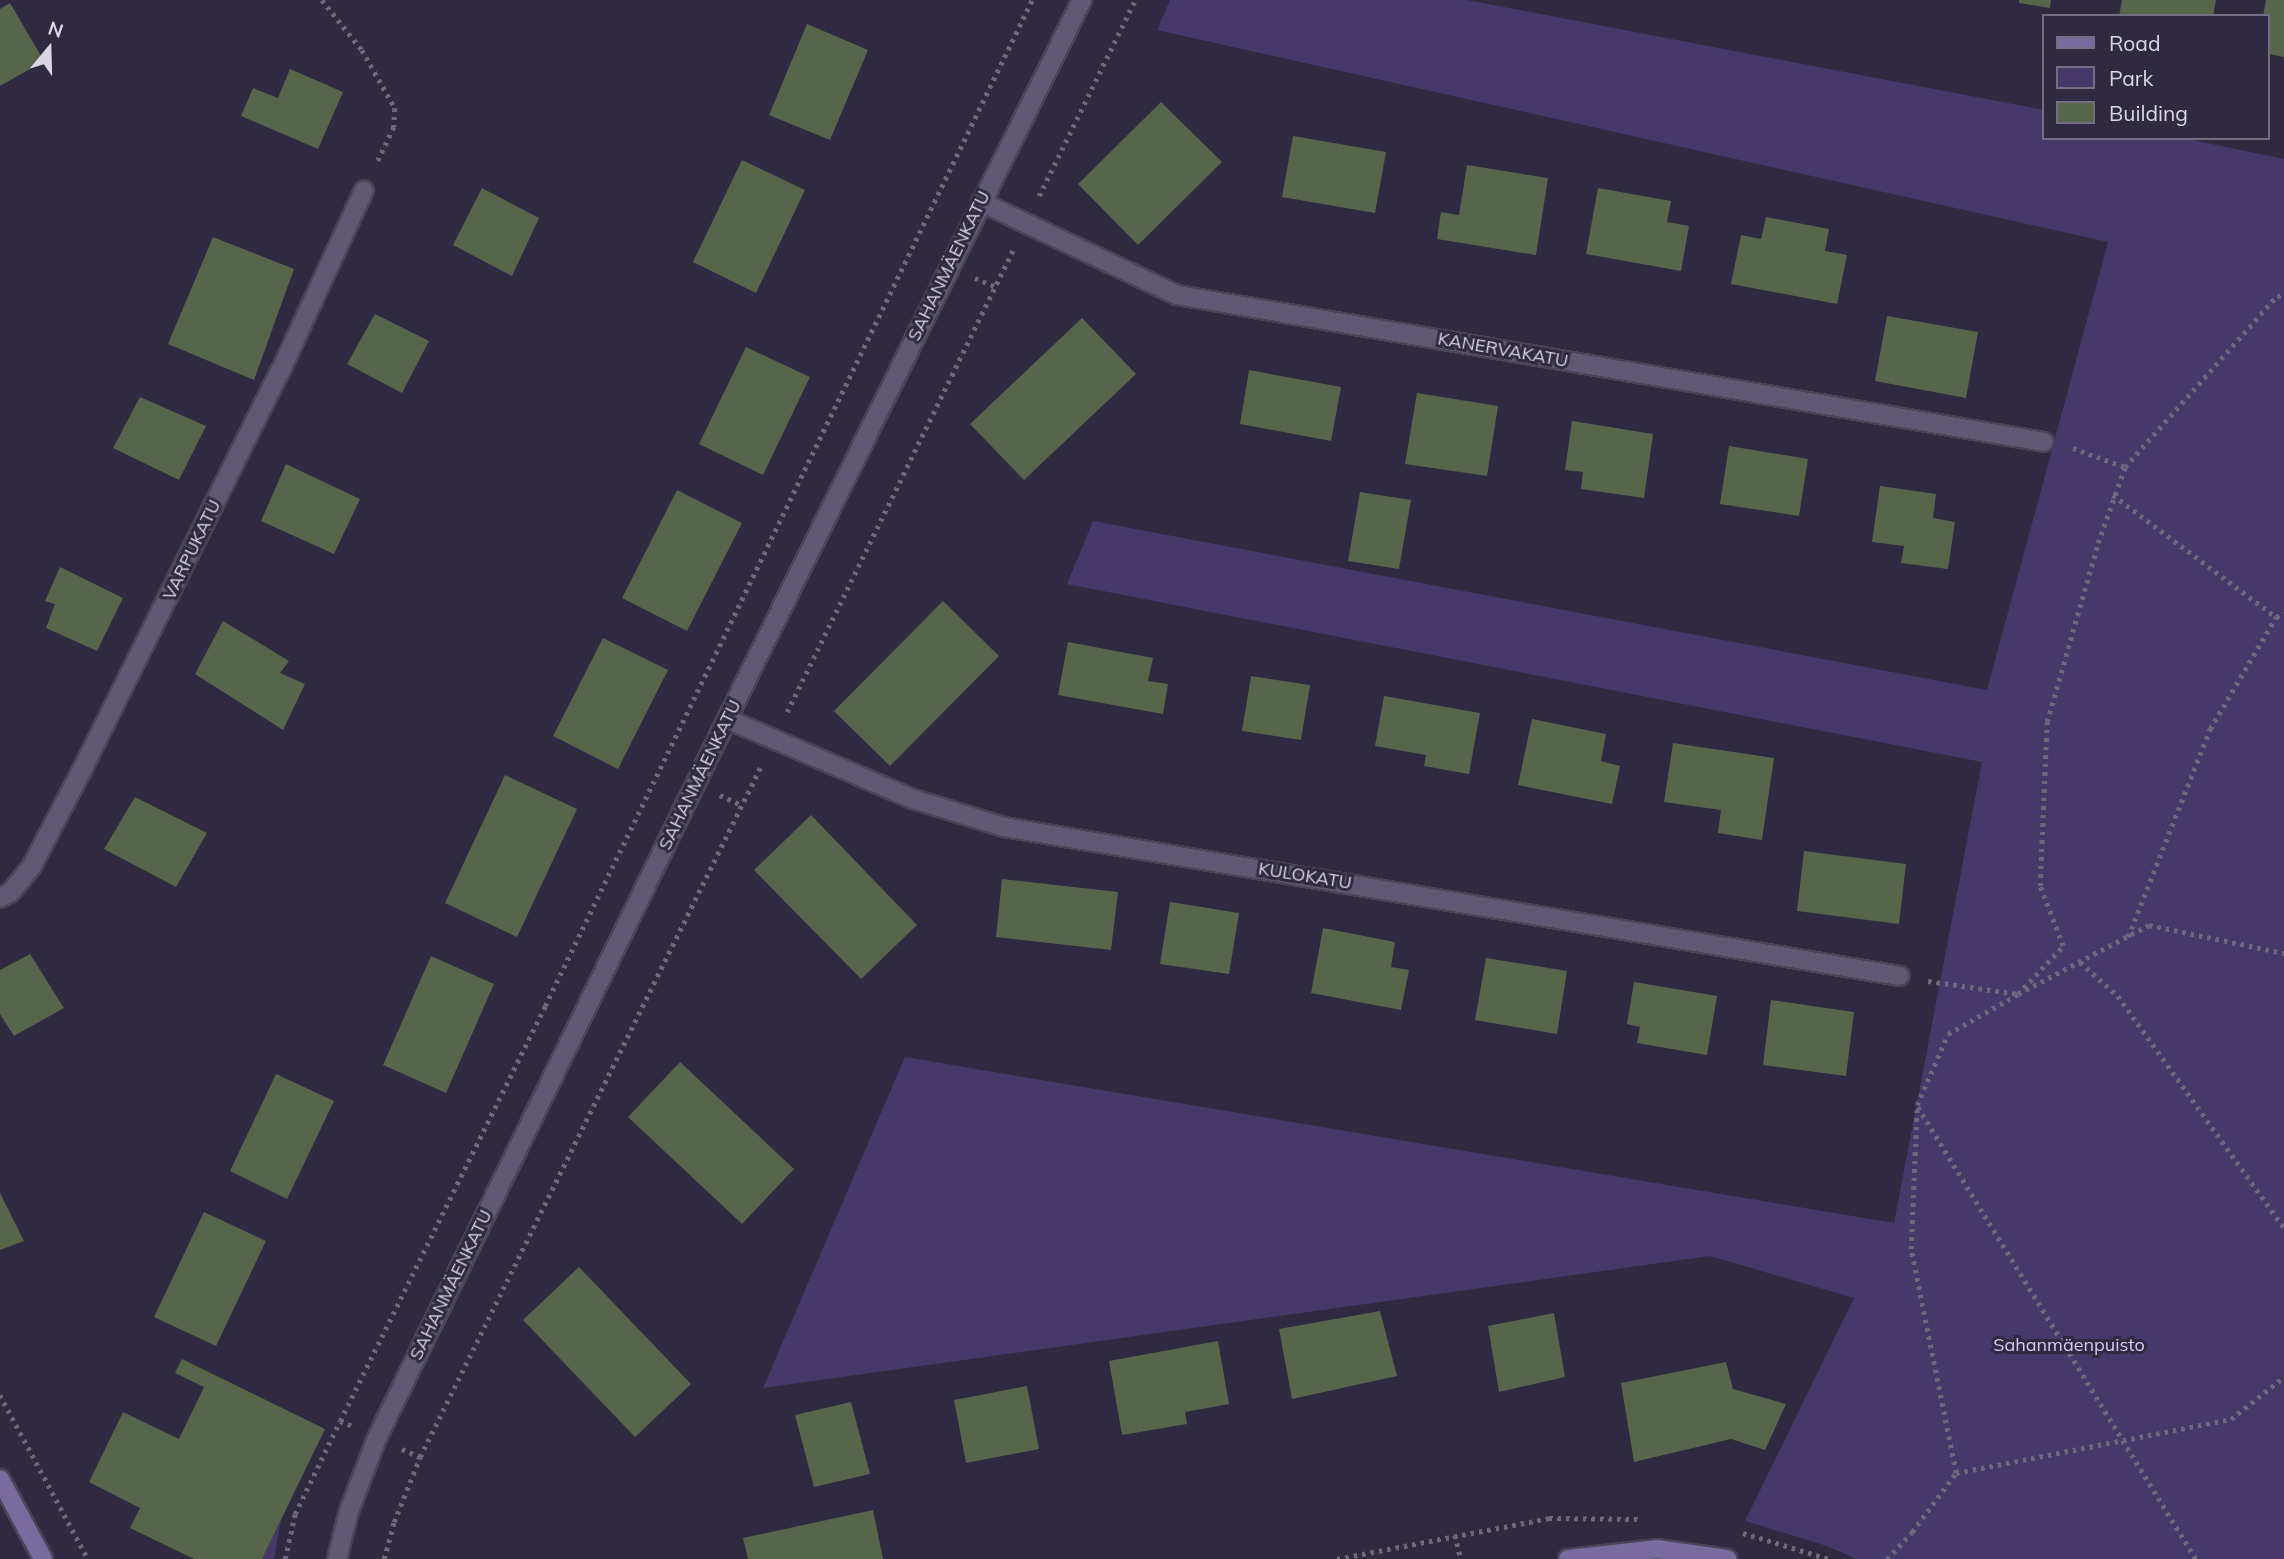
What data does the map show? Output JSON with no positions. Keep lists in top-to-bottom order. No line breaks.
{"streets":{"street":["SAHANMÄENKATU","KANERVAKATU","VARPUKATU","KULOKATU"]},"crossings":[["SAHANMÄENKATU","KANERVAKATU"],["SAHANMÄENKATU","KULOKATU"]],"parks":["Sahanmäenpuisto"],"legend":["Road","Park","Building"],"north":"top"}
